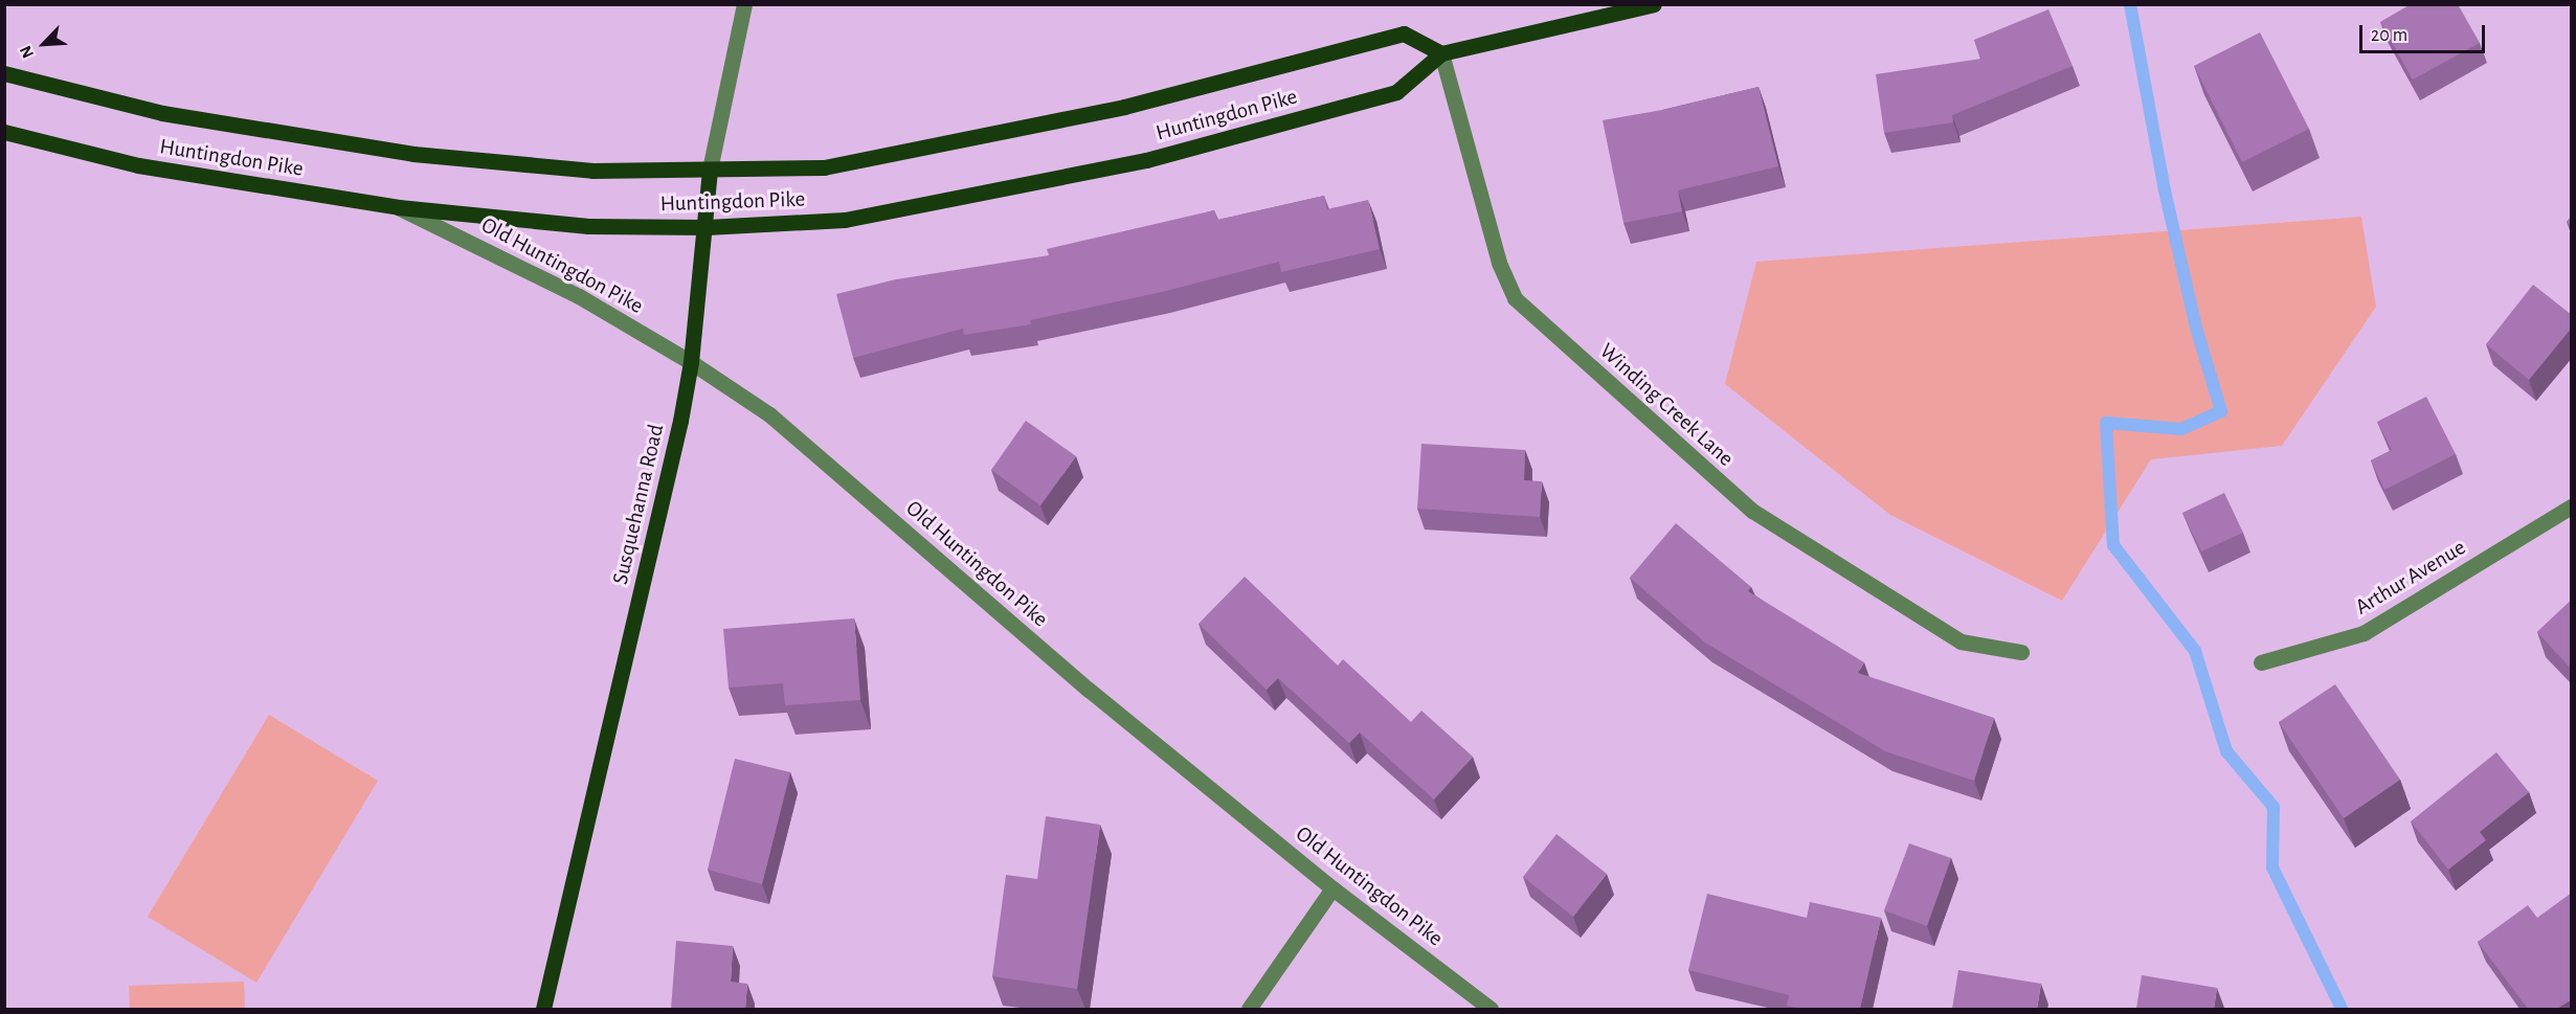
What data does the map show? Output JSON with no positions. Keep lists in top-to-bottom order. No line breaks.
{"streets":{"main road":["Huntingdon Pike","Susquehanna Road"],"street":["Old Huntingdon Pike","Winding Creek Lane","Arthur Avenue"]},"crossings":[["Huntingdon Pike","Old Huntingdon Pike"],["Huntingdon Pike","Winding Creek Lane"],["Huntingdon Pike","Susquehanna Road"],["Old Huntingdon Pike","Susquehanna Road"]],"scale_bar":"20 m","north":"bottom left"}
